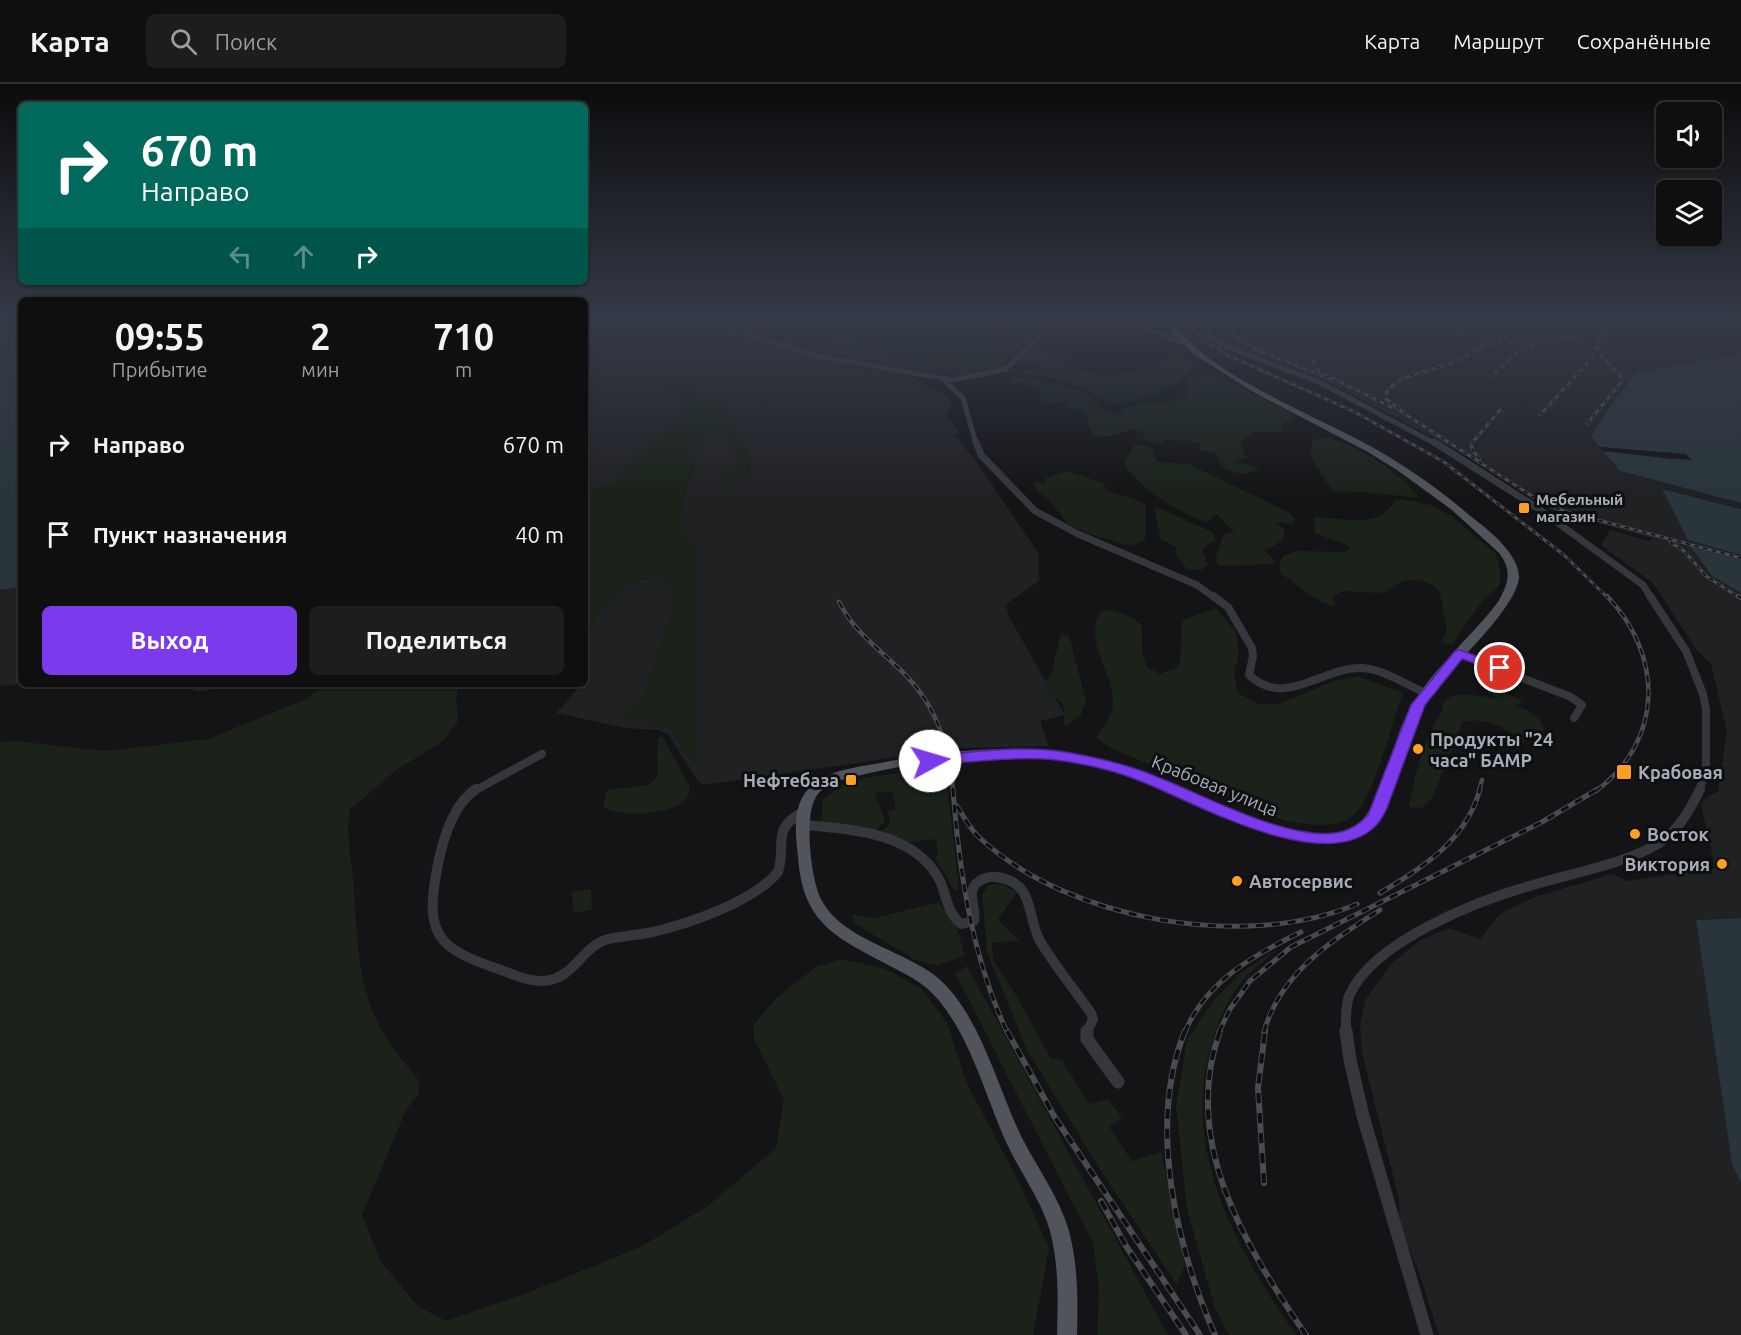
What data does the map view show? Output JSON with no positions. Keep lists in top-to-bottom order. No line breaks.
{"streets":{"main road":["Крабовая улица"]},"places":{"transit":["Мебельный магазин","Крабовая","Нефтебаза"],"other":["Продукты \"24 часа\" БАМР","Восток","Виктория","Автосервис"]},"page":{"header":"Карта","search":"Поиск","nav":["Карта","Маршрут","Сохранённые"],"turn":["670 m","Направо"],"eta":["09:55","Прибытие","2","мин","710","m"],"list":[{"name":"Направо","value":"670 m"},{"name":"Пункт назначения","value":"40 m"}],"buttons":["Выход","Поделиться"]}}
